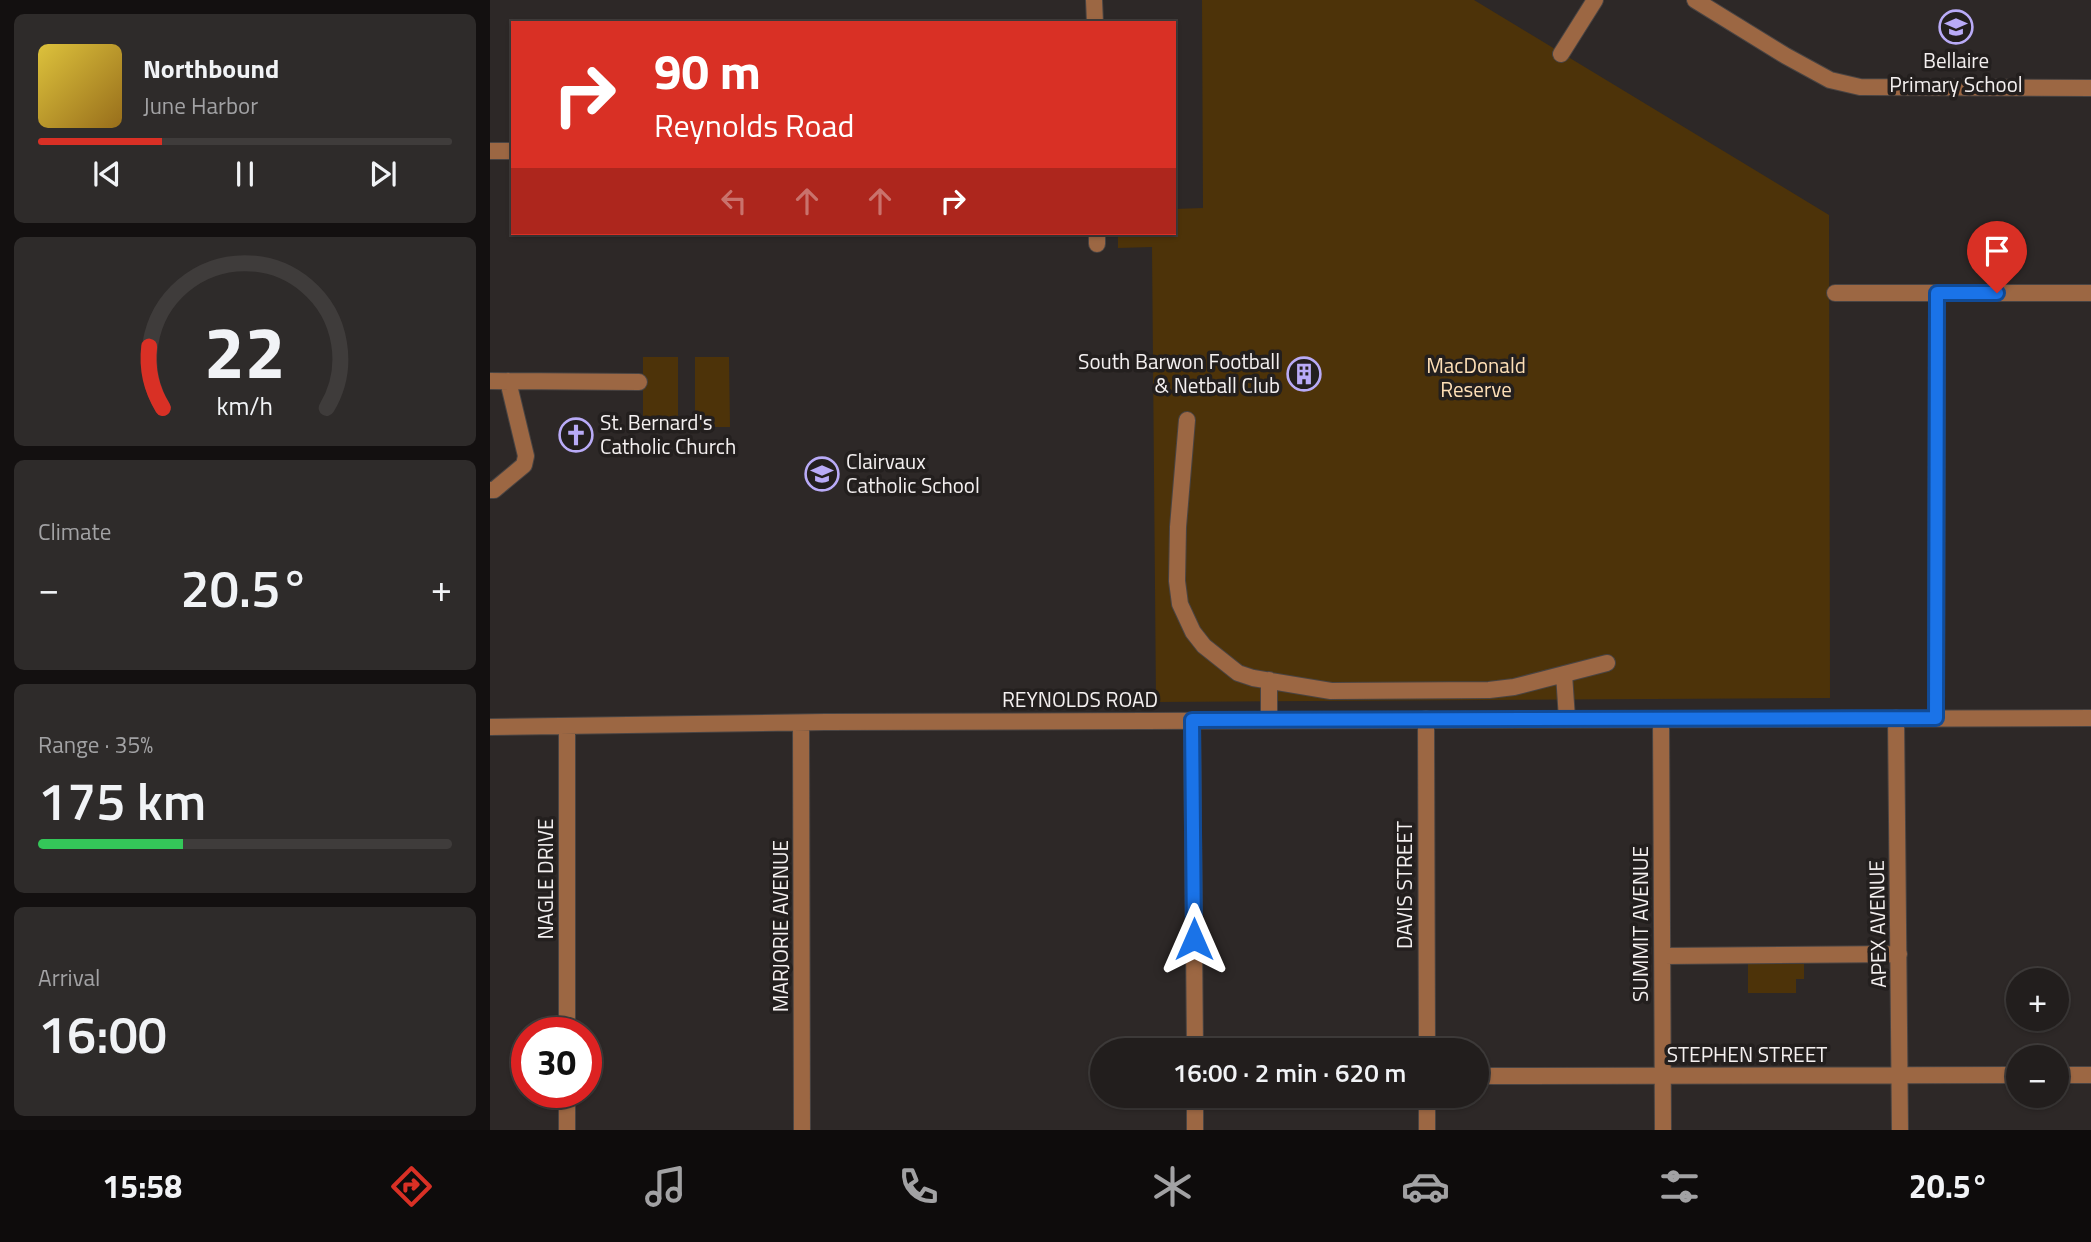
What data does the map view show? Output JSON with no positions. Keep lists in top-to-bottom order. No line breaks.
{"streets":{"street":["REYNOLDS ROAD","NAGLE DRIVE","DAVIS STREET","SUMMIT AVENUE","APEX AVENUE","MARJORIE AVENUE","STEPHEN STREET"]},"crossings":[["REYNOLDS ROAD","NAGLE DRIVE"],["REYNOLDS ROAD","DAVIS STREET"],["REYNOLDS ROAD","SUMMIT AVENUE"],["REYNOLDS ROAD","APEX AVENUE"],["REYNOLDS ROAD","MARJORIE AVENUE"],["SUMMIT AVENUE","STEPHEN STREET"],["APEX AVENUE","STEPHEN STREET"]],"parks":["MacDonald Reserve"],"places":{"school or university":["Bellaire Primary School","Clairvaux Catholic School"],"building":["South Barwon Football & Netball Club"],"church":["St. Bernard's Catholic Church"]},"page":{"turn":["90 m","Reynolds Road"],"song":["Northbound","June Harbor"],"tile":["Climate",["Range · 35%","175 km"],["Arrival","16:00"]],"heat":["−","20.5°","+"],"map_buttons":["+","−"],"limit":"30","trip":"16:00 · 2 min · 620 m","tabs":["15:58","20.5°"],"gauge":["22","km/h"]}}
